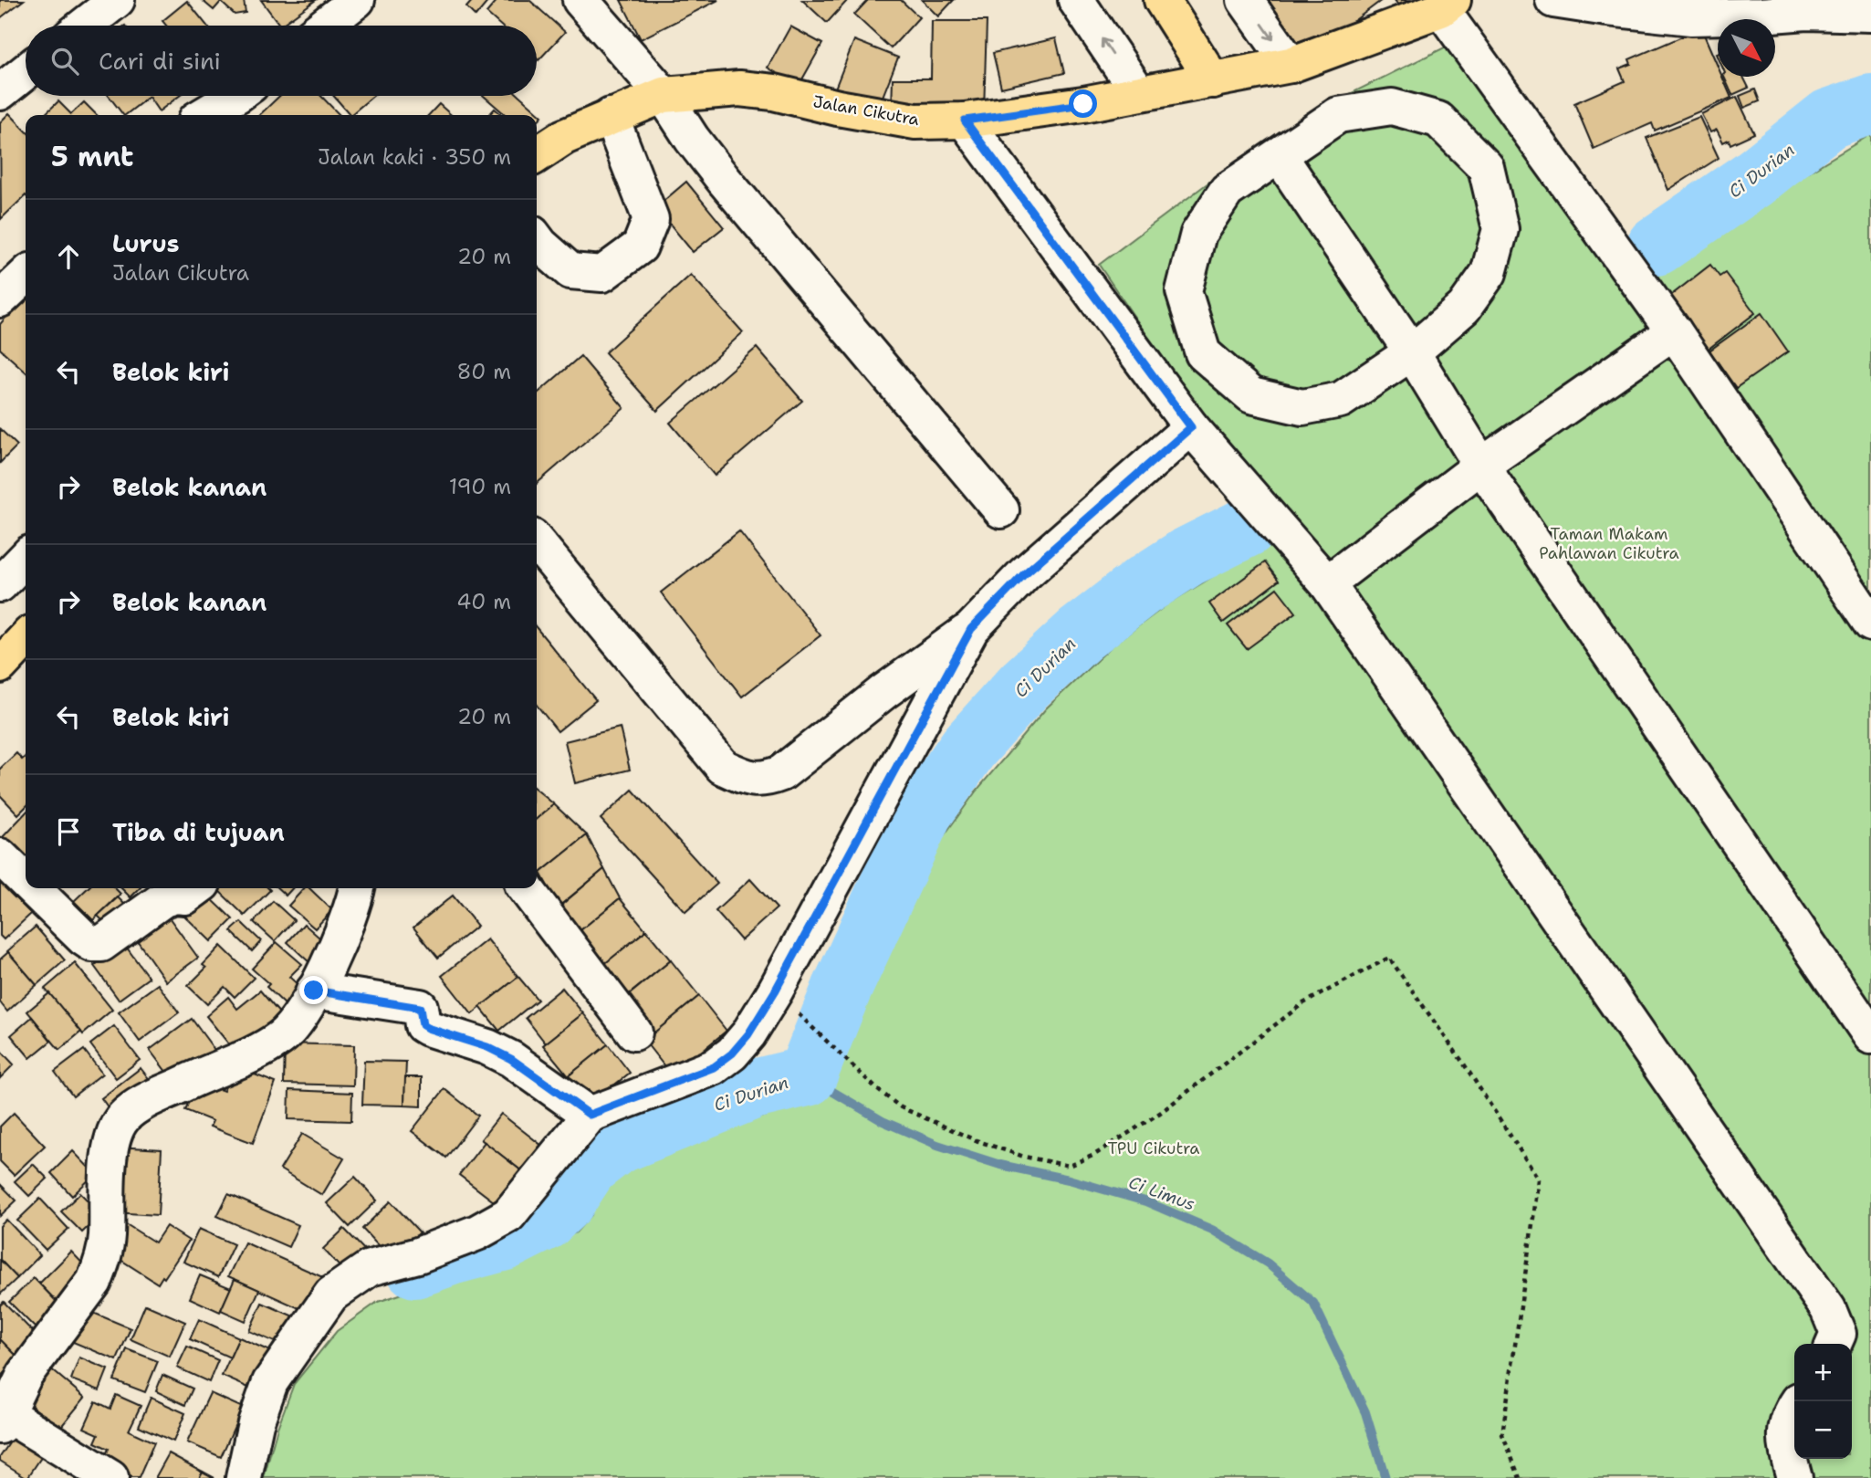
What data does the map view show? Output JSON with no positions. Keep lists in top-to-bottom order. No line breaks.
{"streets":{"main road":["Jalan Cikutra"]},"water":["Ci Durian","Ci Limus"],"parks":["Taman Makam Pahlawan Cikutra","TPU Cikutra"],"north":"bottom right","page":{"search":"Cari di sini","heading":["5 mnt","Jalan kaki · 350 m"],"list":[["Lurus","Jalan Cikutra","20 m"],["Belok kiri","80 m"],["Belok kanan","190 m"],["Belok kanan","40 m"],["Belok kiri","20 m"],"Tiba di tujuan"],"map_buttons":["+","−"]}}
